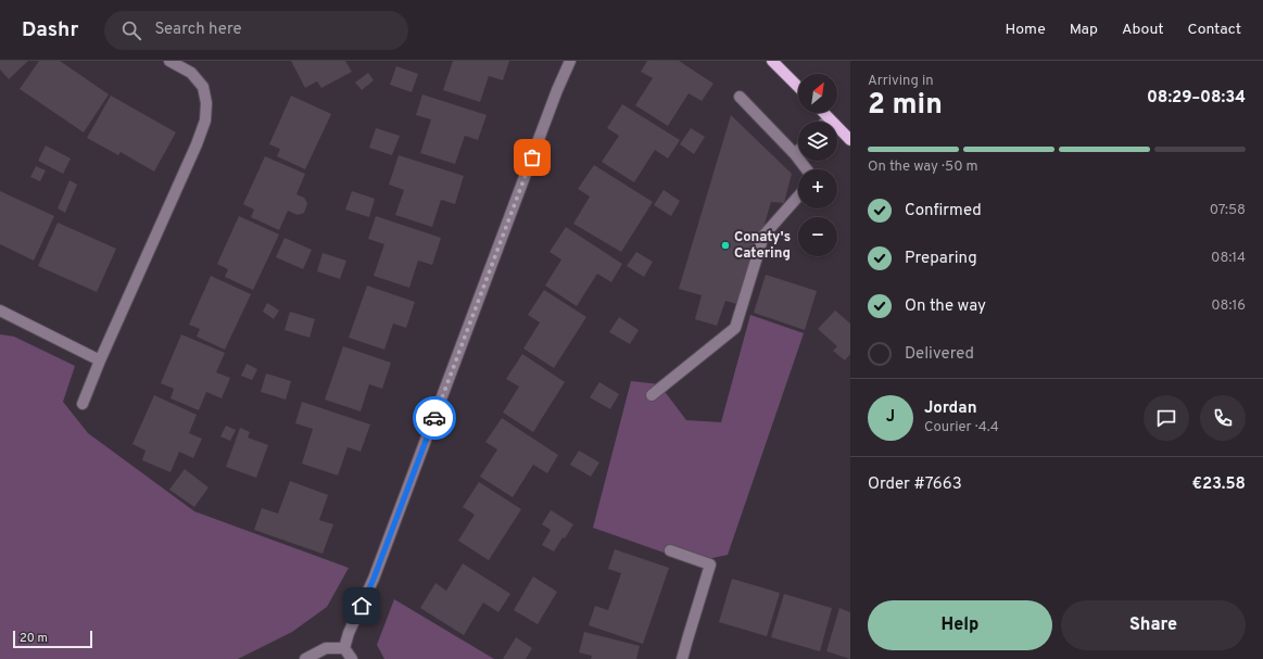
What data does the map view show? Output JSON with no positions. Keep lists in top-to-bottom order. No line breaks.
{"places":["Conaty's Catering"],"scale_bar":"20 m","north":"top right","page":{"header":"Dashr","search":"Search here","nav":["Home","Map","About","Contact"],"heading":["2 min","Arriving in","08:29–08:34"],"panel":["Jordan","Courier · 4.4","Order #7663","€23.58"],"map_buttons":["+","−"],"bar":"On the way · 50 m","list":[["Confirmed","07:58"],["Preparing","08:14"],["On the way","08:16"],"Delivered"],"round":"J","buttons":["Help","Share"],"scale":"20 m"}}
